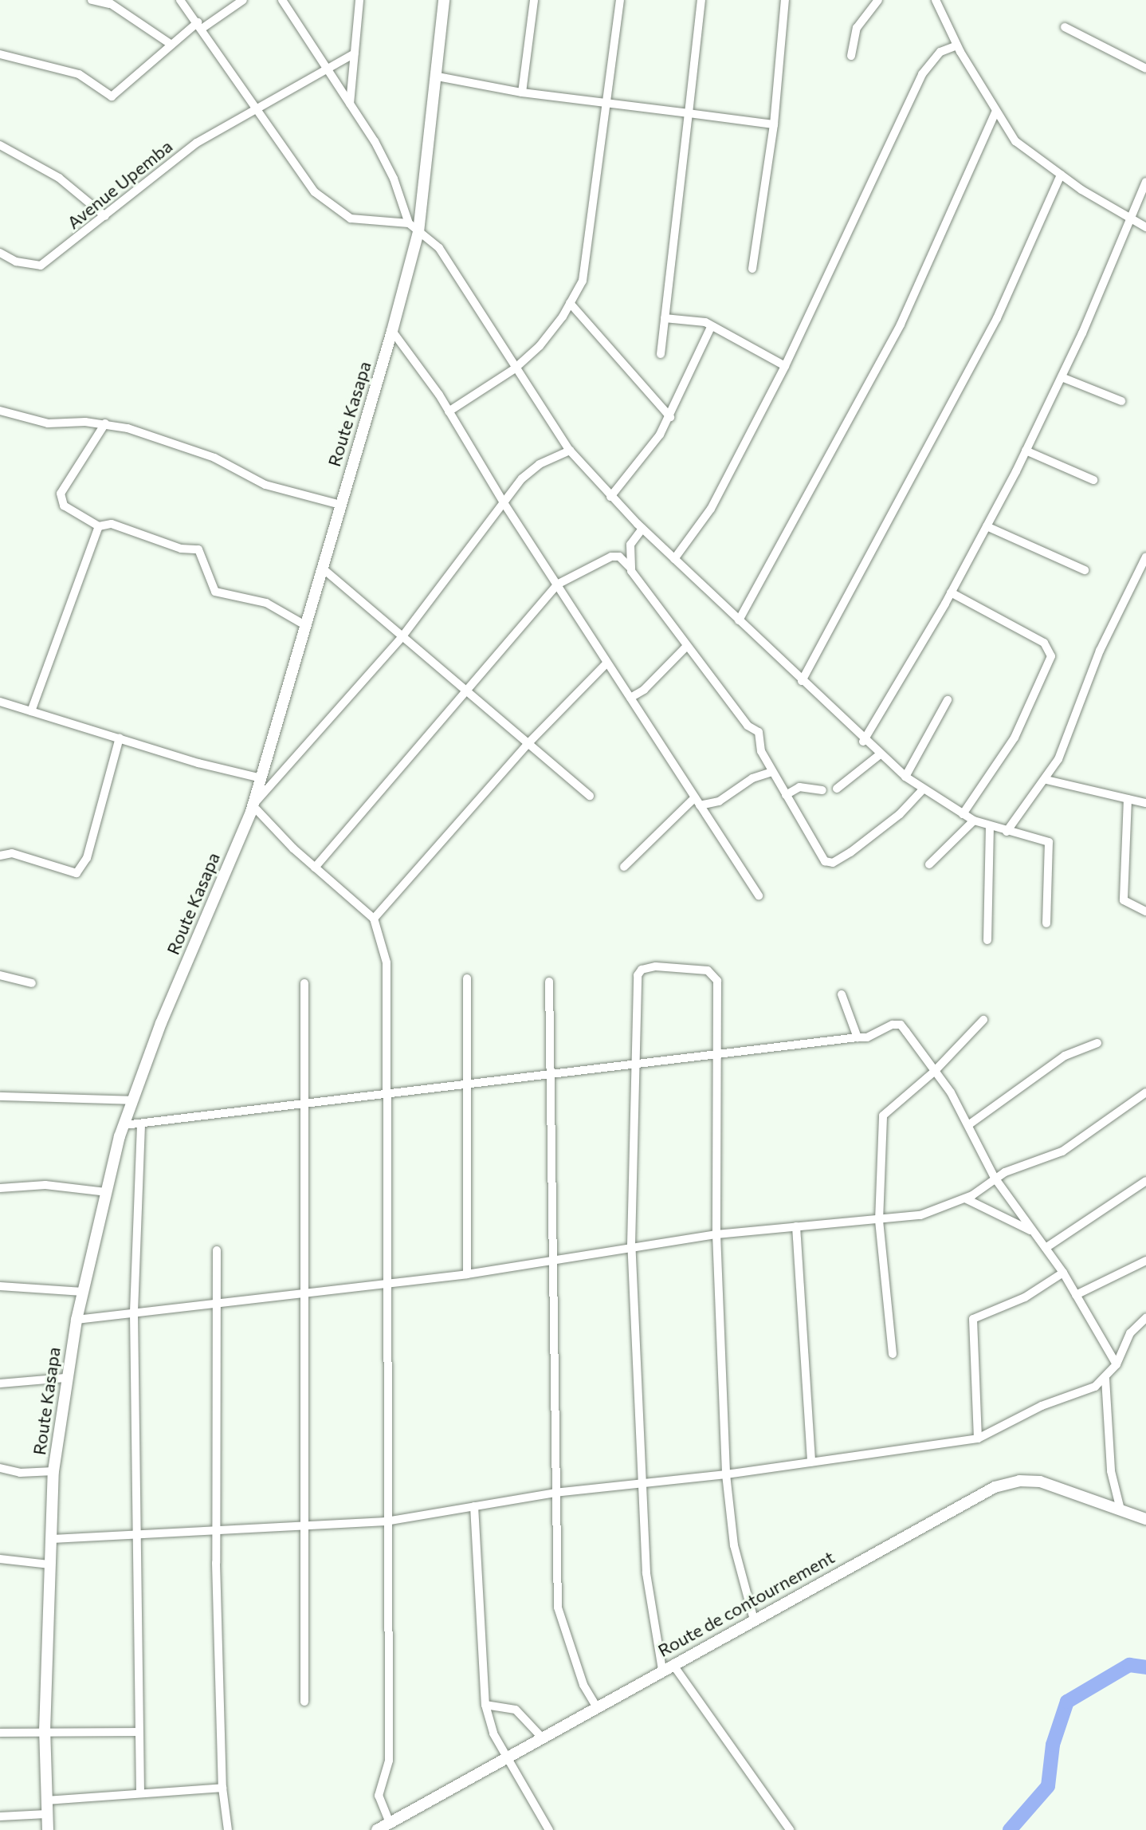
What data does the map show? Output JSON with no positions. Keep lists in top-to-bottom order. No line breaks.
{"streets":{"main road":["Route Kasapa","Route de contournement"],"street":["Avenue Upemba"]}}
